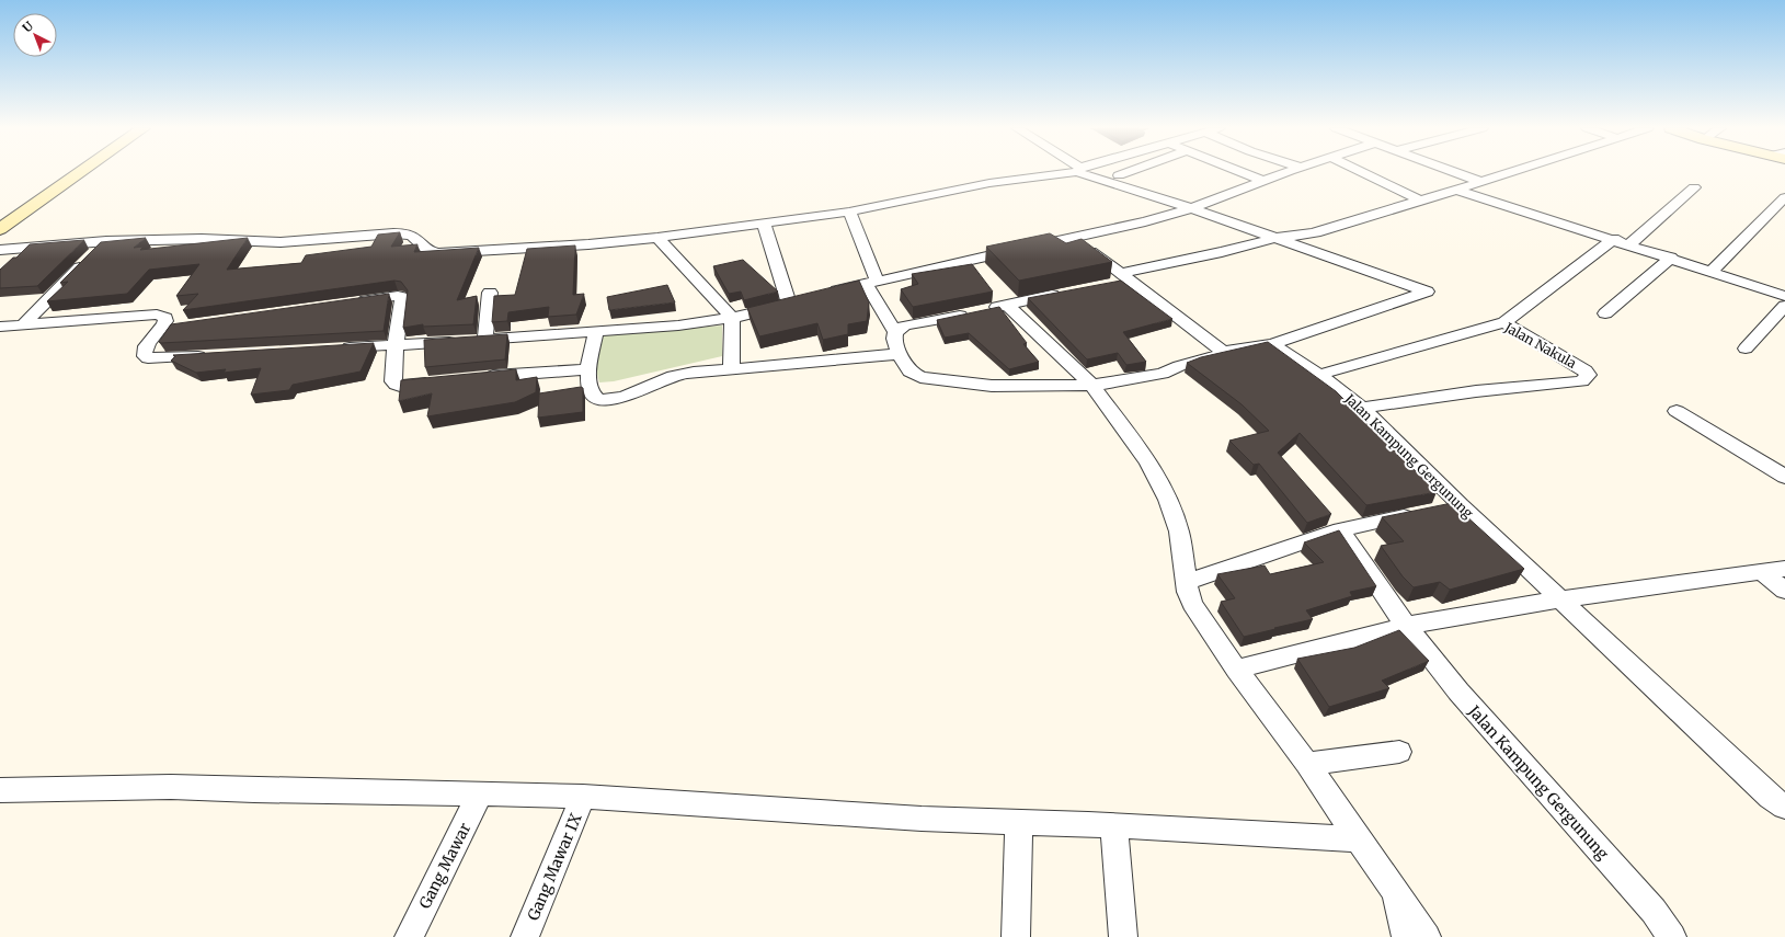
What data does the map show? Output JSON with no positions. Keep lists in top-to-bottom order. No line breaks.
{"streets":{"street":["Jalan Nakula","Jalan Kampung Gergunung","Gang Mawar","Gang Mawar IX"]},"crossings":[["Jalan Nakula","Jalan Kampung Gergunung"]],"north":"top left"}
